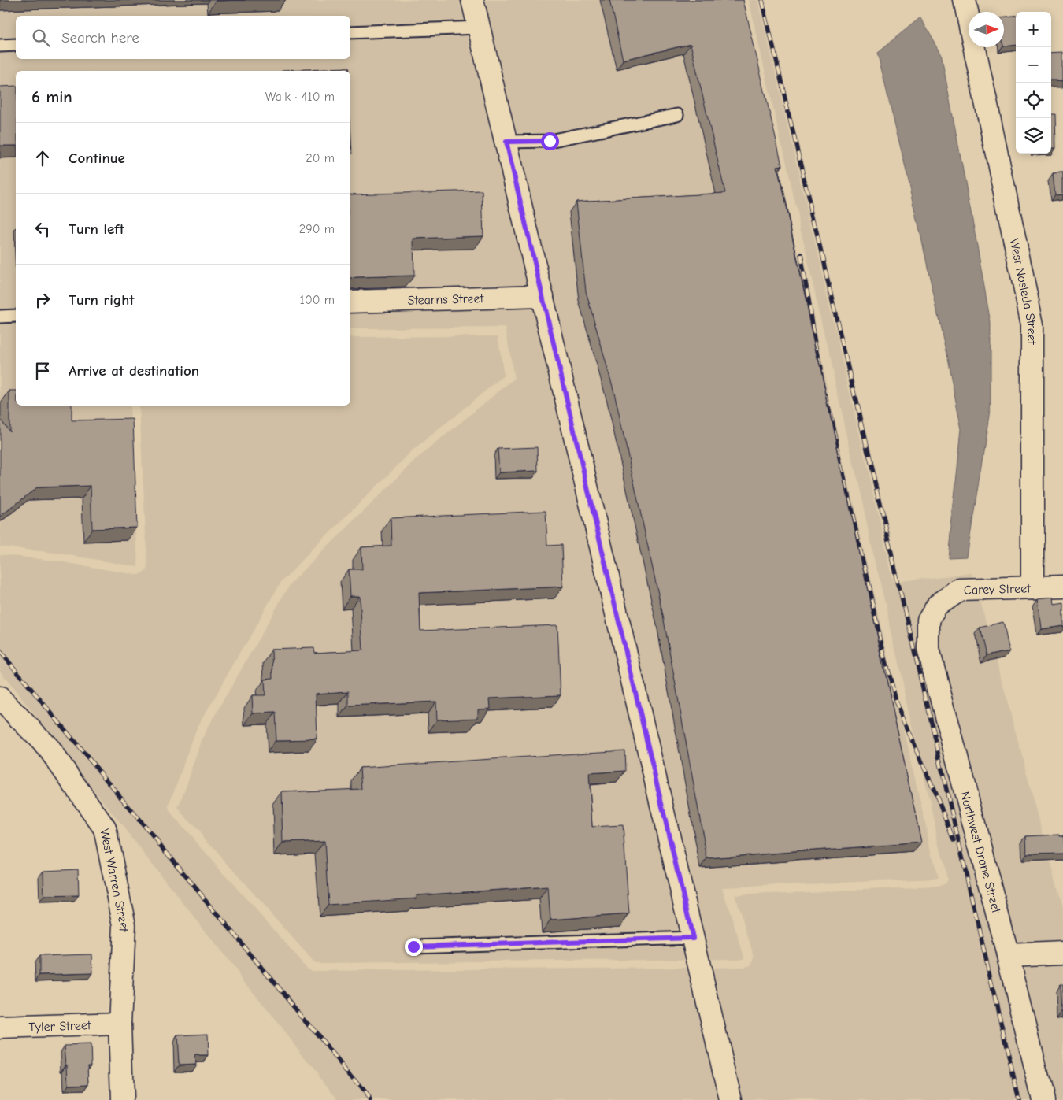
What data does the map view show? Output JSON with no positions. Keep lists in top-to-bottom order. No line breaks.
{"streets":{"street":["West Nosleda Street","Stearns Street","Carey Street","Northwest Drane Street","West Warren Street","Tyler Street"]},"crossings":[["West Nosleda Street","Carey Street"],["Carey Street","Northwest Drane Street"],["West Warren Street","Tyler Street"]],"north":"right","page":{"map_buttons":["+","−"],"search":"Search here","heading":["6 min","Walk · 410 m"],"list":[["Continue","20 m"],["Turn left","290 m"],["Turn right","100 m"],"Arrive at destination"]}}
